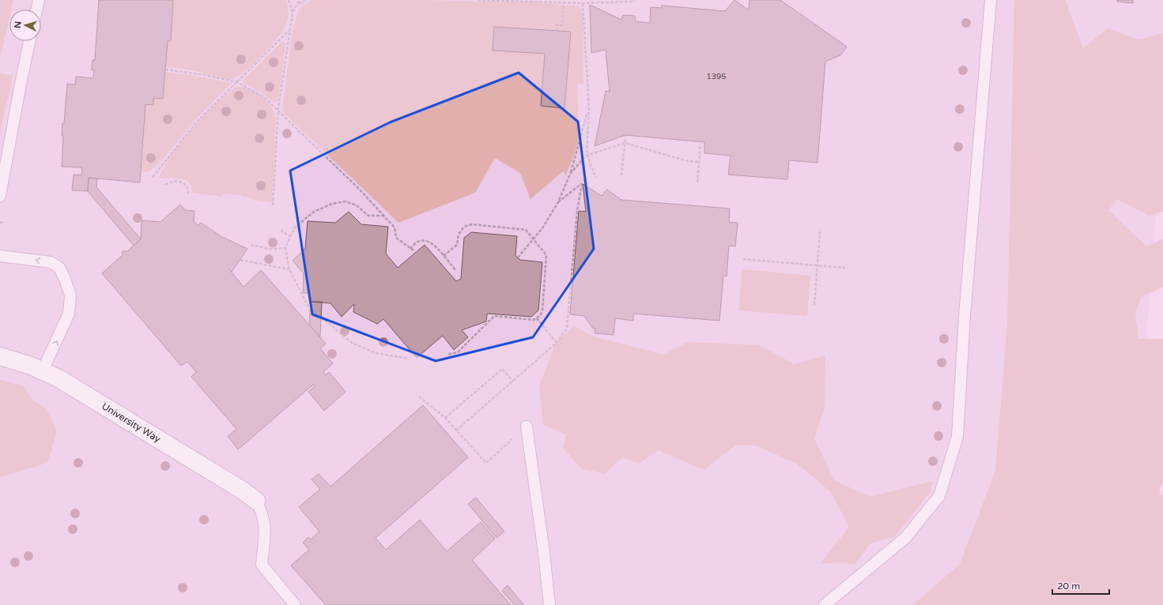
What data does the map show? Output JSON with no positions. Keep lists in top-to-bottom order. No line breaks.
{"streets":{"street":["University Way"]},"house_numbers":["1395"],"scale_bar":"20 m","north":"left"}
